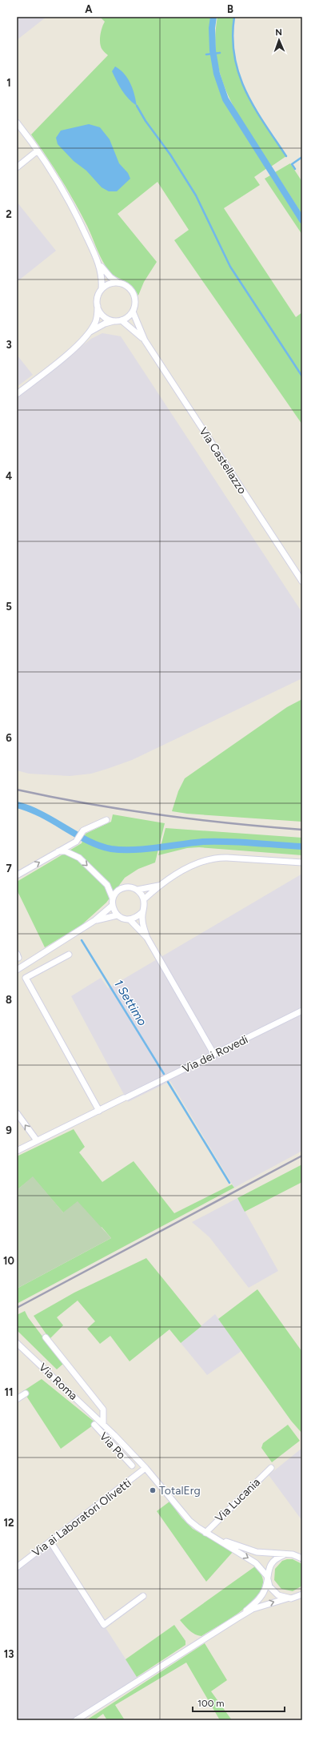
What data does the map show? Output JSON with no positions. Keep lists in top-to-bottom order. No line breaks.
{"streets":{"street":["Via Castellazzo","Via dei Rovedi","Via Roma","Via Po","Via Lucania","Via ai Laboratori Olivetti"]},"crossings":[["Via Roma","Via Lucania"],["Via Roma","Via ai Laboratori Olivetti"]],"water":["1 Settimo"],"places":["TotalErg"],"scale_bar":"100 m","north":"top","grid":{"columns":["A","B"],"rows":["1","2","3","4","5","6","7","8","9","10","11","12","13"]}}
